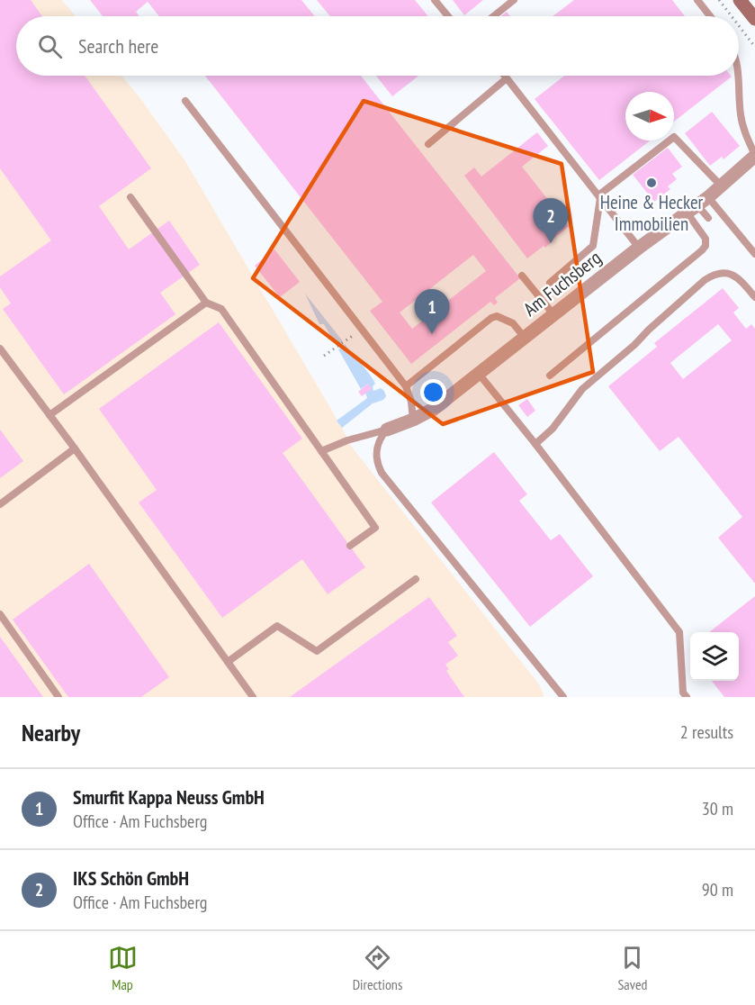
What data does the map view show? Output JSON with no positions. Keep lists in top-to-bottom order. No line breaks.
{"streets":{"street":["Am Fuchsberg"]},"places":["Heine & Hecker Immobilien"],"north":"right","page":{"search":"Search here","pins":["2","1"],"heading":["Nearby","2 results"],"list":[{"mark":"1","name":"Smurfit Kappa Neuss GmbH","note":"Office · Am Fuchsberg","value":"30 m"},{"mark":"2","name":"IKS Schön GmbH","note":"Office · Am Fuchsberg","value":"90 m"}],"nav":["Map","Directions","Saved"]}}
